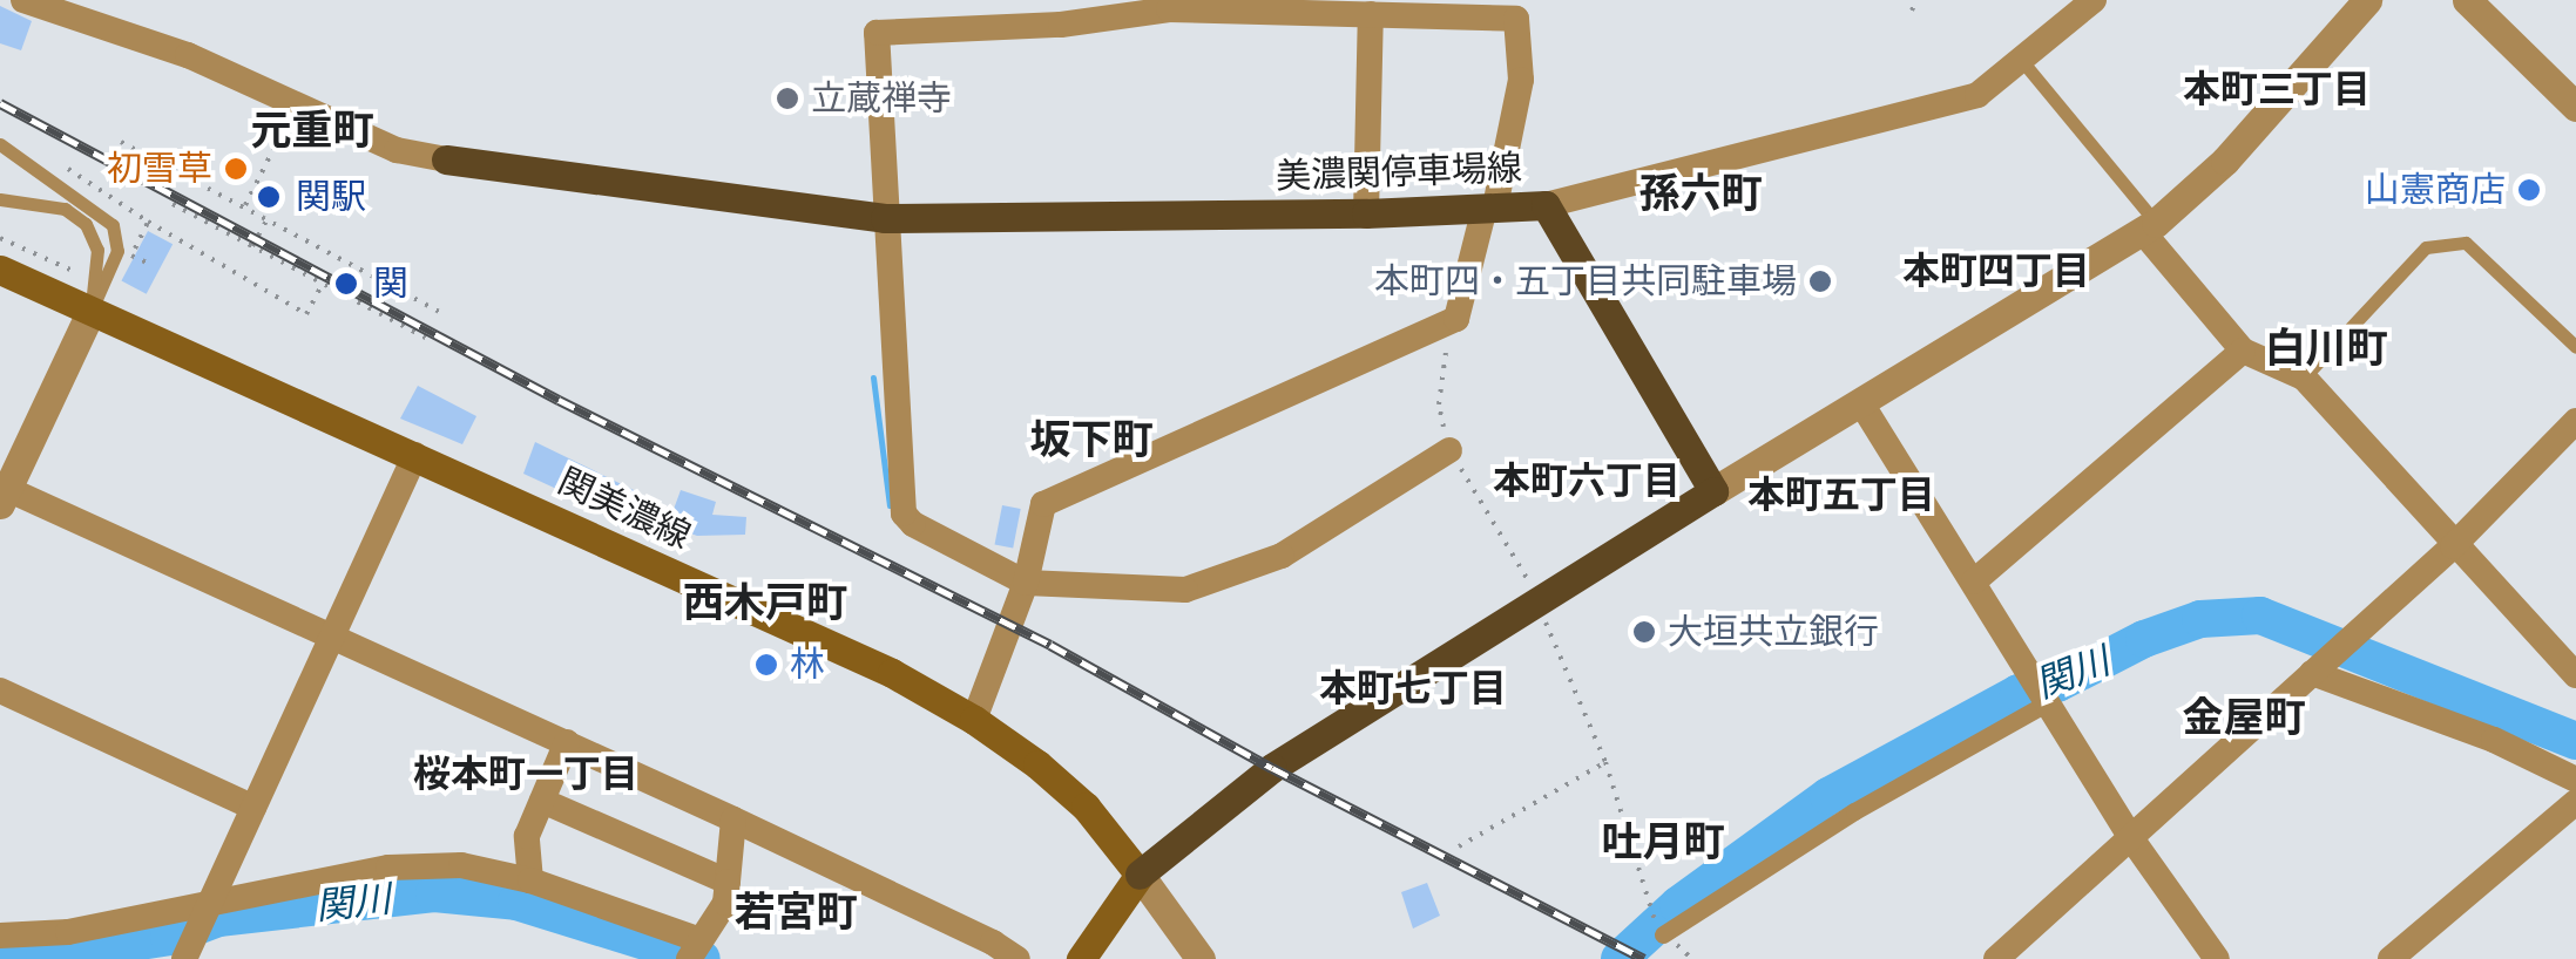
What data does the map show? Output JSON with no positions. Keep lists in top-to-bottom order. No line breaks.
{"streets":{"main road":["美濃関停車場線","関美濃線"]},"districts":["本町三丁目","元重町","孫六町","本町四丁目","白川町","坂下町","本町六丁目","本町五丁目","西木戸町","本町七丁目","金屋町","桜本町一丁目","吐月町","若宮町"],"water":["関川"],"places":["立蔵禅寺","初雪草","山憲商店","関駅","本町四・五丁目共同駐車場","関","大垣共立銀行","林"]}
